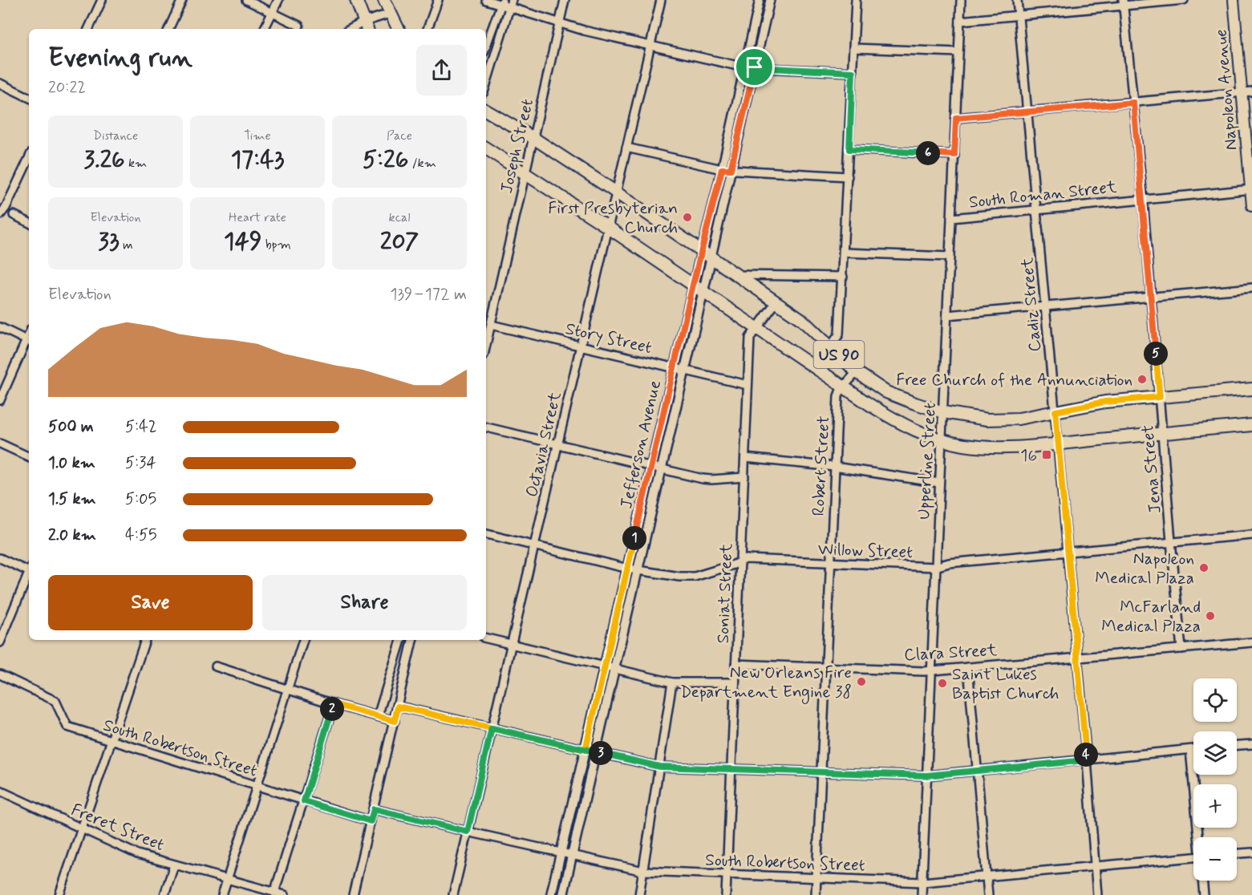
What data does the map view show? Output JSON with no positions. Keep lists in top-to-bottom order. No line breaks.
{"streets":{"main road":["Napoleon Avenue","US 90"],"street":["Joseph Street","South Roman Street","Cadiz Street","Story Street","Octavia Street","Jefferson Avenue","Upperline Street","Robert Street","Jena Street","Willow Street","Soniat Street","Clara Street","South Robertson Street","Freret Street"]},"crossings":[["Napoleon Avenue","South Roman Street"],["Joseph Street","Story Street"],["Joseph Street","US 90"],["South Roman Street","Cadiz Street"],["South Roman Street","Upperline Street"],["South Roman Street","Jena Street"],["Cadiz Street","US 90"],["Cadiz Street","Willow Street"],["Cadiz Street","Clara Street"],["Cadiz Street","South Robertson Street"],["Story Street","Octavia Street"],["Story Street","Jefferson Avenue"],["Story Street","Soniat Street"],["US 90","Octavia Street"],["US 90","Jefferson Avenue"],["US 90","Upperline Street"],["US 90","Robert Street"],["US 90","Jena Street"],["US 90","Soniat Street"],["Octavia Street","Willow Street"],["Octavia Street","South Robertson Street"],["Jefferson Avenue","Willow Street"],["Jefferson Avenue","South Robertson Street"],["Upperline Street","Willow Street"],["Upperline Street","Clara Street"],["Upperline Street","South Robertson Street"],["Robert Street","Willow Street"],["Robert Street","Clara Street"],["Robert Street","South Robertson Street"],["Jena Street","Willow Street"],["Jena Street","Clara Street"],["Willow Street","Soniat Street"],["Soniat Street","Clara Street"],["Soniat Street","South Robertson Street"]],"places":{"other":["First Presbyterian Church","Free Church of the Annunciation","Napoleon Medical Plaza","McFarland Medical Plaza","New Orleans Fire Department Engine 38","Saint Lukes Baptist Church"],"transit":["16"]},"page":{"heading":["Evening run","20:22"],"stats":[["Distance","3.26 km"],["Time","17:43"],["Pace","5:26 /km"],["Elevation","33 m"],["Heart rate","149 bpm"],["kcal","207"]],"pins":["6","5","1","2","3","4"],"chart":["Elevation","139–172 m"],"list":[{"name":"500 m","note":"5:42"},{"name":"1.0 km","note":"5:34"},{"name":"1.5 km","note":"5:05"},{"name":"2.0 km","note":"4:55"}],"buttons":["Save","Share"],"map_buttons":["+","−"]}}
